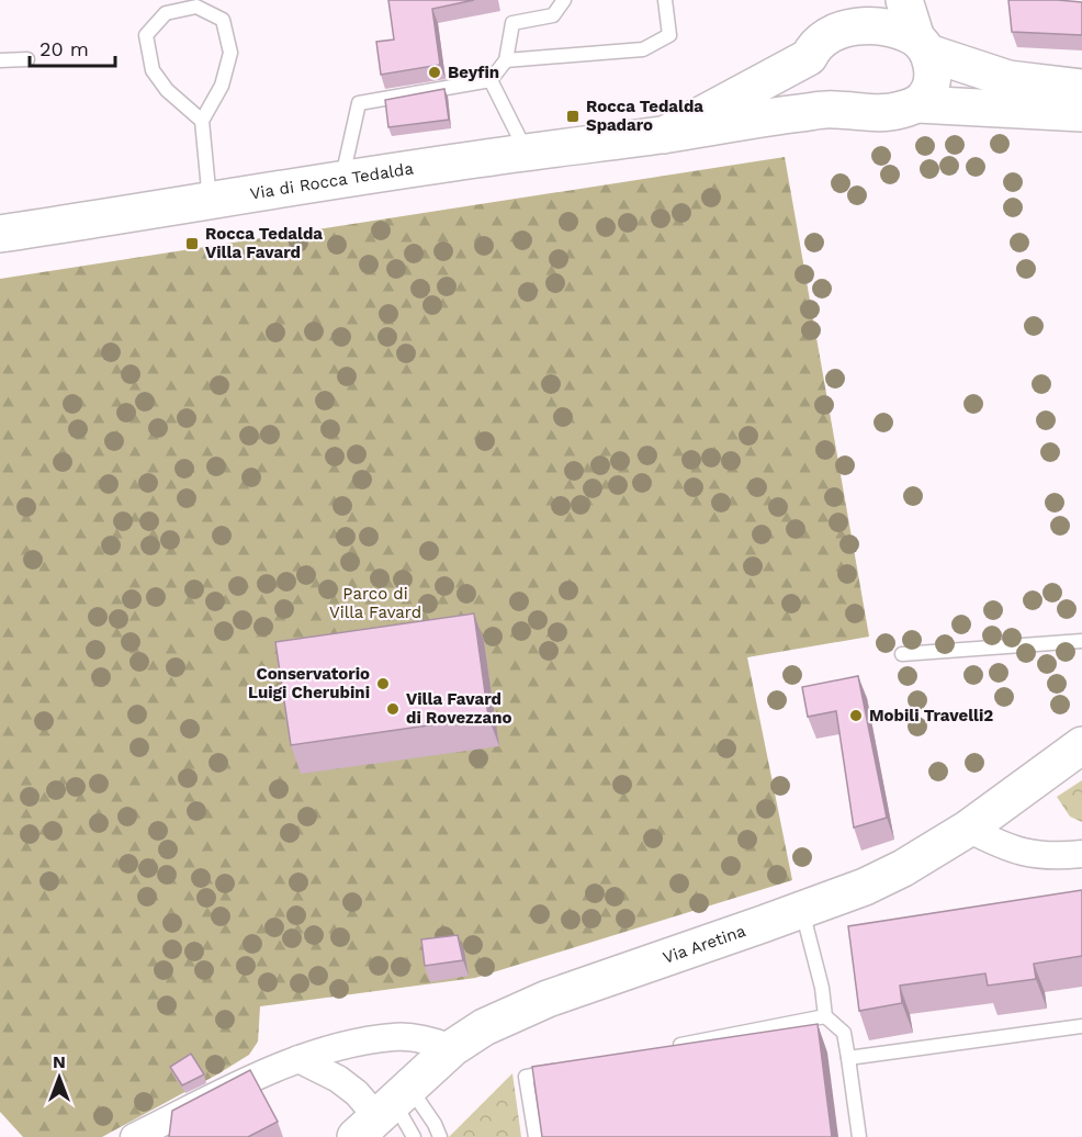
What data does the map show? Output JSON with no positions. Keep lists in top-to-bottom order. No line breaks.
{"streets":{"street":["Via di Rocca Tedalda","Via Aretina"]},"parks":["Parco di Villa Favard"],"places":{"other":["Beyfin","Conservatorio Luigi Cherubini","Villa Favard di Rovezzano","Mobili Travelli2"],"transit":["Rocca Tedalda Spadaro","Rocca Tedalda Villa Favard"]},"scale_bar":"20 m","north":"top"}
